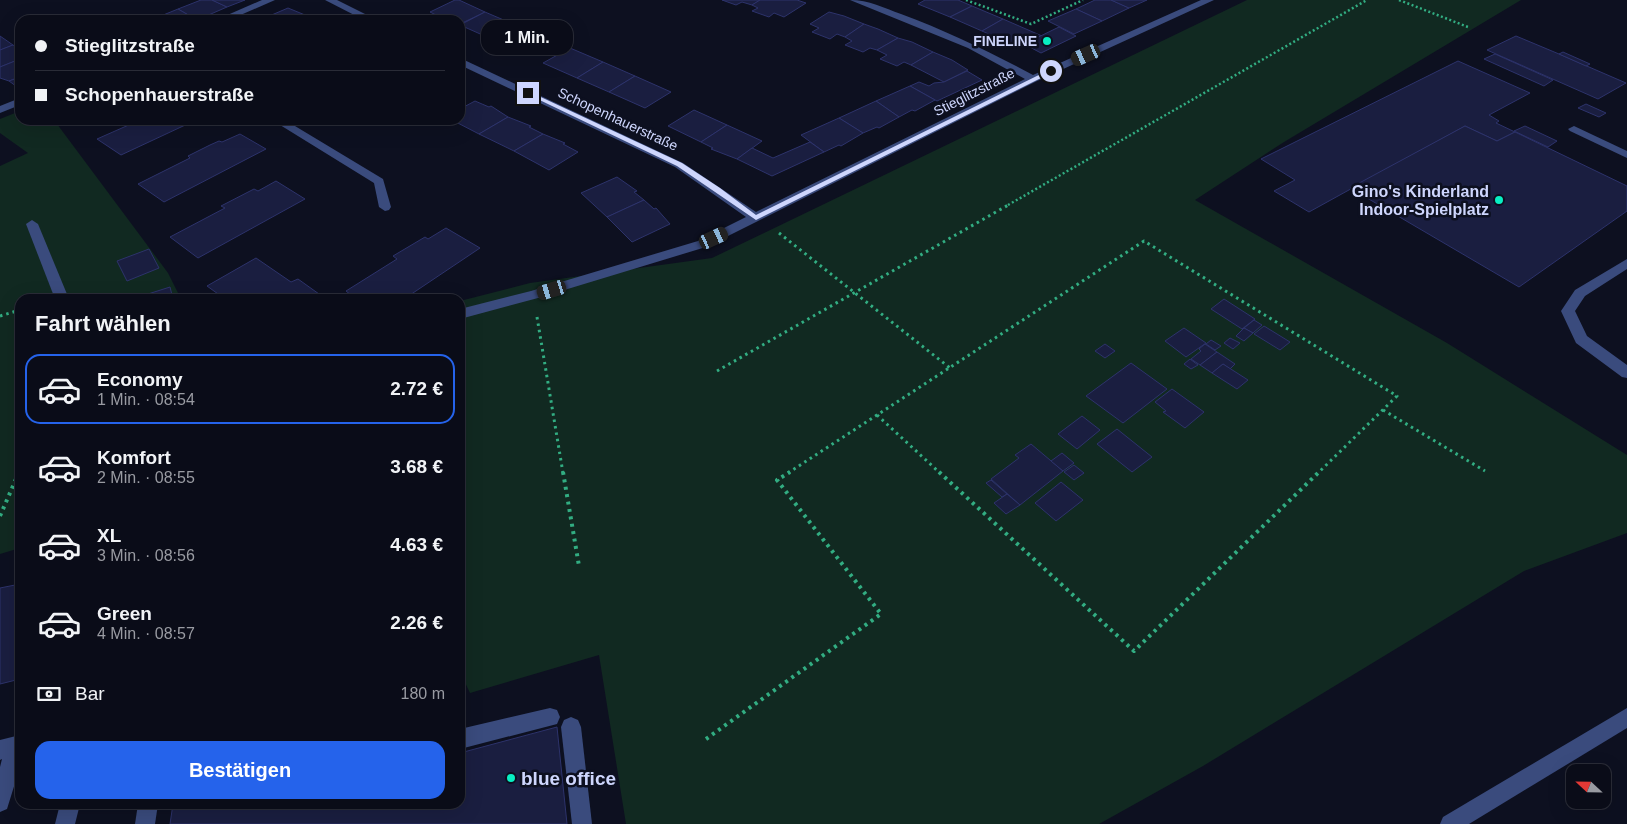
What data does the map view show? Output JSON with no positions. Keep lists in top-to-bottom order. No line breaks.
{"streets":{"street":["Stieglitzstraße","Schopenhauerstraße"]},"crossings":[["Stieglitzstraße","Schopenhauerstraße"]],"places":["FINELINE","Gino's Kinderland Indoor-Spielplatz","blue office"],"north":"left","page":{"banner":["Stieglitzstraße","Schopenhauerstraße"],"bubble":"1 Min.","heading":"Fahrt wählen","list":[{"name":"Economy","note":"1 Min. · 08:54","value":"2.72 €"},{"name":"Komfort","note":"2 Min. · 08:55","value":"3.68 €"},{"name":"XL","note":"3 Min. · 08:56","value":"4.63 €"},{"name":"Green","note":"4 Min. · 08:57","value":"2.26 €"}],"pay":["Bar","180 m"],"buttons":"Bestätigen"}}
